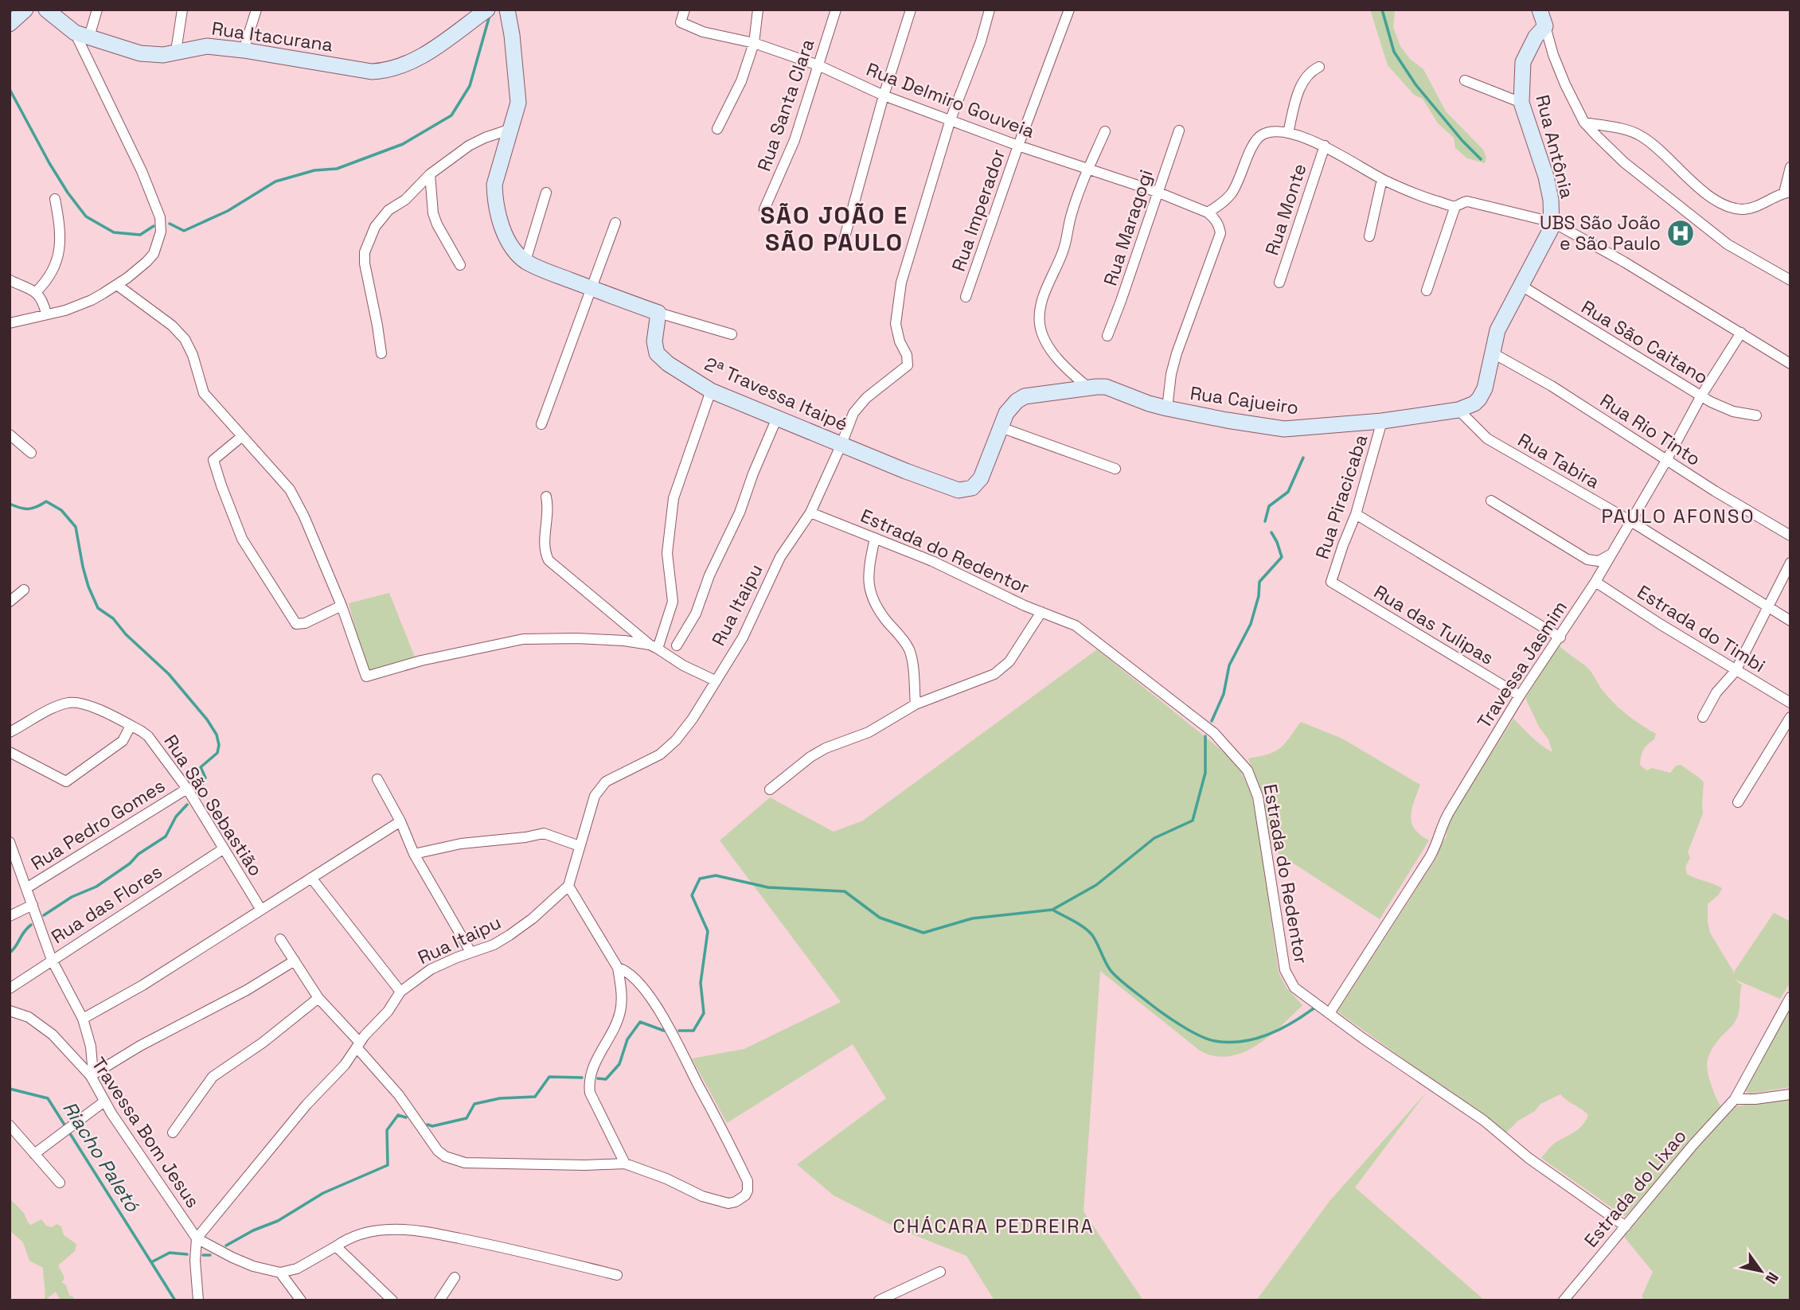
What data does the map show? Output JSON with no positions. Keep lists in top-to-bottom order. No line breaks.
{"streets":{"street":["Rua Itacurana","Rua Delmiro Gouveia","Rua Santa Clara","Rua Antônia","Rua Monte","Rua Imperador","Rua Maragogi","Rua São Caitano","2ª Travessa Itaipé","Rua Cajueiro","Rua Rio Tinto","Rua Tabira","Rua Piracicaba","Estrada do Redentor","Rua Itaipu","Rua das Tulipas","Estrada do Timbi","Travessa Jasmim","Rua São Sebastião","Rua Pedro Gomes","Rua das Flores","Travessa Bom Jesus","Estrada do Lixao"]},"crossings":[["Rua Delmiro Gouveia","Rua Santa Clara"],["Rua Delmiro Gouveia","Rua Imperador"],["Rua Delmiro Gouveia","Rua Maragogi"],["Rua Delmiro Gouveia","Rua Itaipu"],["Rua Antônia","Rua São Caitano"],["Rua Antônia","Rua Cajueiro"],["Rua Antônia","Rua Rio Tinto"],["Rua Antônia","Rua Tabira"],["Rua Antônia","Rua Piracicaba"],["Rua São Caitano","Travessa Jasmim"],["2ª Travessa Itaipé","Rua Cajueiro"],["2ª Travessa Itaipé","Rua Itaipu"],["Rua Cajueiro","Rua Piracicaba"],["Rua Rio Tinto","Travessa Jasmim"],["Rua Tabira","Travessa Jasmim"],["Rua Piracicaba","Rua das Tulipas"],["Estrada do Redentor","Rua Itaipu"],["Estrada do Redentor","Travessa Jasmim"],["Estrada do Redentor","Estrada do Lixao"],["Rua Itaipu","Travessa Bom Jesus"],["Rua das Tulipas","Travessa Jasmim"],["Estrada do Timbi","Travessa Jasmim"],["Rua São Sebastião","Rua Pedro Gomes"],["Rua São Sebastião","Rua das Flores"]],"districts":["SÃO JOÃO E SÃO PAULO","PAULO AFONSO","CHÁCARA PEDREIRA"],"water":["Riacho Paletó"],"places":{"hospital":["UBS São João e São Paulo"]},"north":"bottom right"}
